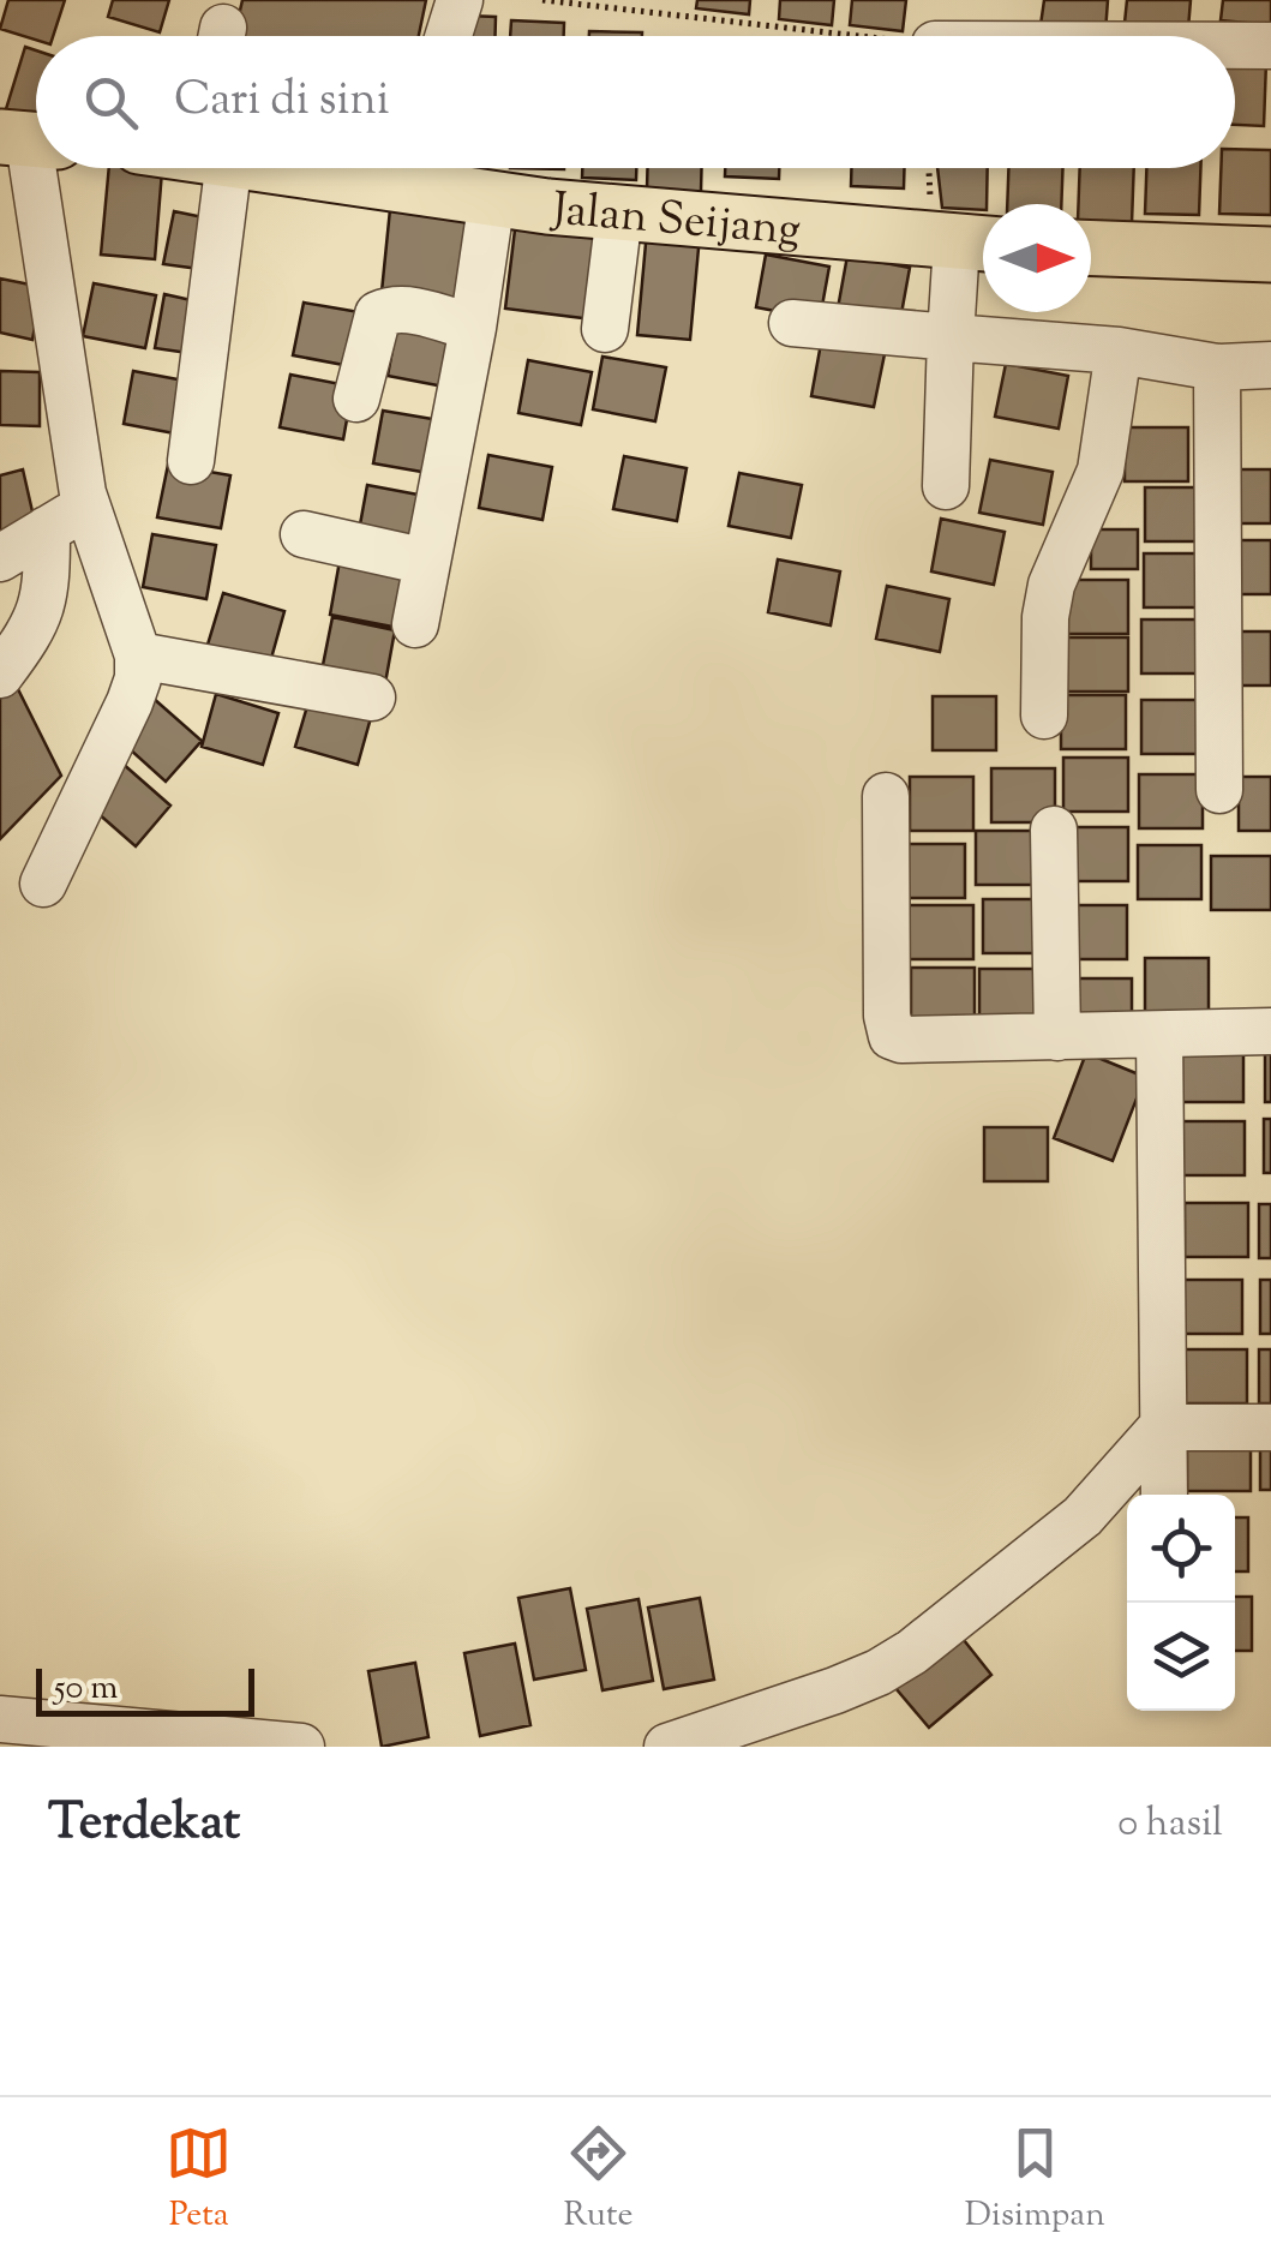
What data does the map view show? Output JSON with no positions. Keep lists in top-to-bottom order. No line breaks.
{"streets":{"main road":["Jalan Seijang"]},"scale_bar":"50 m","north":"right","page":{"search":"Cari di sini","scale":"50 m","heading":["Terdekat","0 hasil"],"nav":["Peta","Rute","Disimpan"]}}
